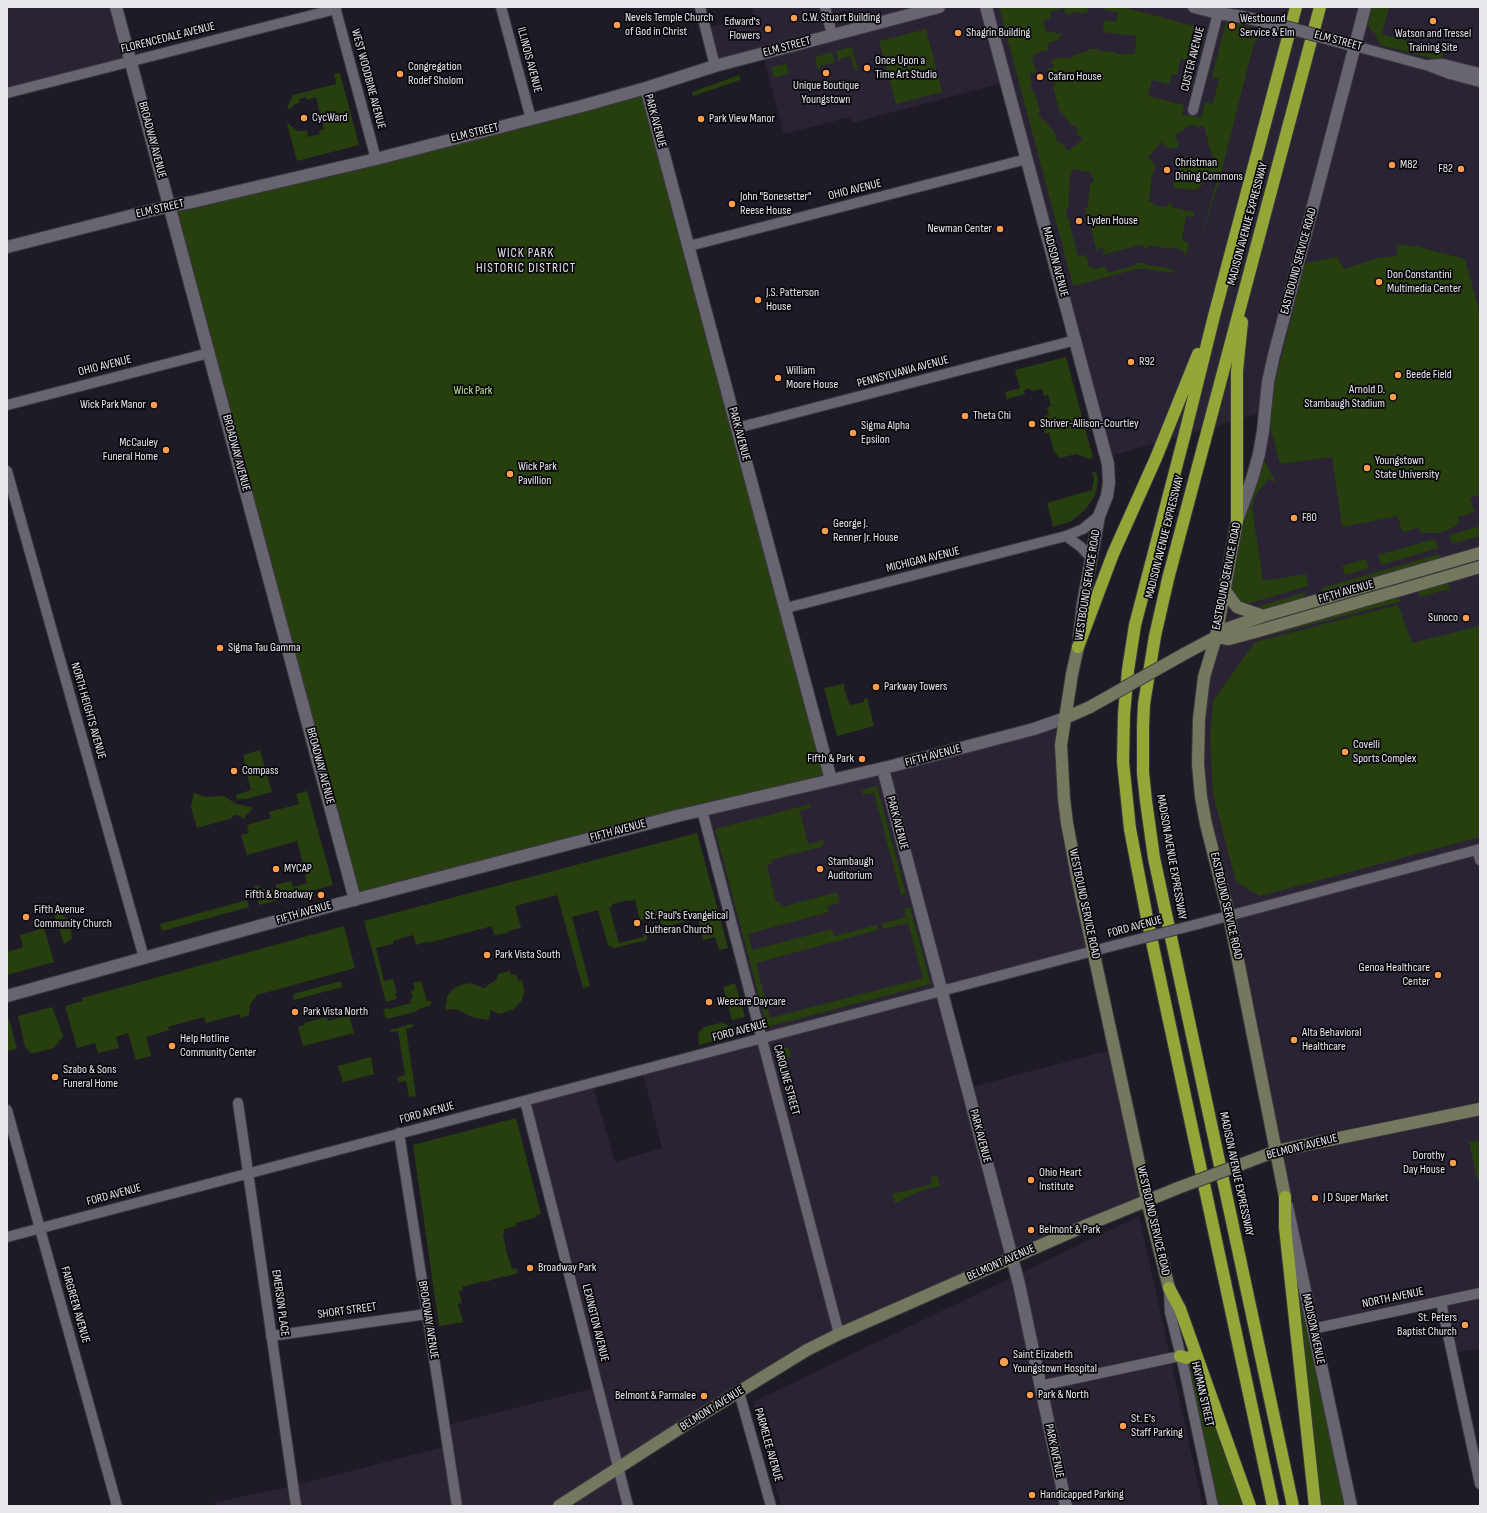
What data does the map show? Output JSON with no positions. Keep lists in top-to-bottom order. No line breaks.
{"streets":{"highway":["MADISON AVENUE EXPRESSWAY"],"main road":["EASTBOUND SERVICE ROAD","MADISON AVENUE","WESTBOUND SERVICE ROAD","FIFTH AVENUE","BELMONT AVENUE"],"street":["FLORENCEDALE AVENUE","ELM STREET","CUSTER AVENUE","ILLINOIS AVENUE","WEST WOODBINE AVENUE","PARK AVENUE","BROADWAY AVENUE","OHIO AVENUE","PENNSYLVANIA AVENUE","MICHIGAN AVENUE","NORTH HEIGHTS AVENUE","FORD AVENUE","CAROLINE STREET","NORTH AVENUE","EMERSON PLACE","FAIRGREEN AVENUE","SHORT STREET","LEXINGTON AVENUE","HAYMAN STREET","PARMELEE AVENUE"]},"crossings":[["FLORENCEDALE AVENUE","WEST WOODBINE AVENUE"],["FLORENCEDALE AVENUE","BROADWAY AVENUE"],["ELM STREET","CUSTER AVENUE"],["ELM STREET","ILLINOIS AVENUE"],["ELM STREET","WEST WOODBINE AVENUE"],["ELM STREET","PARK AVENUE"],["ELM STREET","BROADWAY AVENUE"],["ELM STREET","EASTBOUND SERVICE ROAD"],["PARK AVENUE","OHIO AVENUE"],["PARK AVENUE","PENNSYLVANIA AVENUE"],["PARK AVENUE","MICHIGAN AVENUE"],["PARK AVENUE","FIFTH AVENUE"],["PARK AVENUE","FORD AVENUE"],["PARK AVENUE","BELMONT AVENUE"],["BROADWAY AVENUE","OHIO AVENUE"],["BROADWAY AVENUE","FIFTH AVENUE"],["BROADWAY AVENUE","FORD AVENUE"],["BROADWAY AVENUE","SHORT STREET"],["OHIO AVENUE","MADISON AVENUE"],["EASTBOUND SERVICE ROAD","MADISON AVENUE"],["EASTBOUND SERVICE ROAD","FIFTH AVENUE"],["EASTBOUND SERVICE ROAD","FORD AVENUE"],["EASTBOUND SERVICE ROAD","BELMONT AVENUE"],["MADISON AVENUE","PENNSYLVANIA AVENUE"],["MADISON AVENUE","MICHIGAN AVENUE"],["MADISON AVENUE","WESTBOUND SERVICE ROAD"],["MADISON AVENUE","BELMONT AVENUE"],["MADISON AVENUE","NORTH AVENUE"],["MICHIGAN AVENUE","WESTBOUND SERVICE ROAD"],["WESTBOUND SERVICE ROAD","FIFTH AVENUE"],["WESTBOUND SERVICE ROAD","FORD AVENUE"],["WESTBOUND SERVICE ROAD","BELMONT AVENUE"],["WESTBOUND SERVICE ROAD","HAYMAN STREET"],["FIFTH AVENUE","NORTH HEIGHTS AVENUE"],["FIFTH AVENUE","CAROLINE STREET"],["FORD AVENUE","CAROLINE STREET"],["FORD AVENUE","EMERSON PLACE"],["FORD AVENUE","FAIRGREEN AVENUE"],["FORD AVENUE","LEXINGTON AVENUE"],["CAROLINE STREET","BELMONT AVENUE"],["BELMONT AVENUE","LEXINGTON AVENUE"],["BELMONT AVENUE","PARMELEE AVENUE"],["EMERSON PLACE","SHORT STREET"]],"districts":["WICK PARK HISTORIC DISTRICT"],"parks":["Wick Park"],"places":["C.W. Stuart Building","Watson and Tressel Training Site","Nevels Temple Church of God in Christ","Westbound Service & Elm","Edward's Flowers","Shagrin Building","Once Upon a Time Art Studio","Unique Boutique Youngstown","Congregation Rodef Sholom","Cafaro House","CycWard","Park View Manor","M82","F82","Christman Dining Commons","John \"Bonesetter\" Reese House","Lyden House","Newman Center","Don Constantini Multimedia Center","J.S. Patterson House","R92","Beede Field","William Moore House","Arnold D. Stambaugh Stadium","Wick Park Manor","Theta Chi","Shriver-Allison-Courtley","Sigma Alpha Epsilon","McCauley Funeral Home","Youngstown State University","Wick Park Pavillion","F80","George J. Renner Jr. House","Sunoco","Sigma Tau Gamma","Parkway Towers","Covelli Sports Complex","Fifth & Park","Compass","MYCAP","Stambaugh Auditorium","Fifth & Broadway","Fifth Avenue Community Church","St. Paul's Evangelical Lutheran Church","Park Vista South","Genoa Healthcare Center","Weecare Daycare","Park Vista North","Alta Behavioral Healthcare","Help Hotline Community Center","Szabo & Sons Funeral Home","Dorothy Day House","Ohio Heart Institute","J D Super Market","Belmont & Park","Broadway Park","St. Peters Baptist Church","Saint Elizabeth Youngstown Hospital","Park & North","Belmont & Parmalee","St. E's Staff Parking","Handicapped Parking"]}
